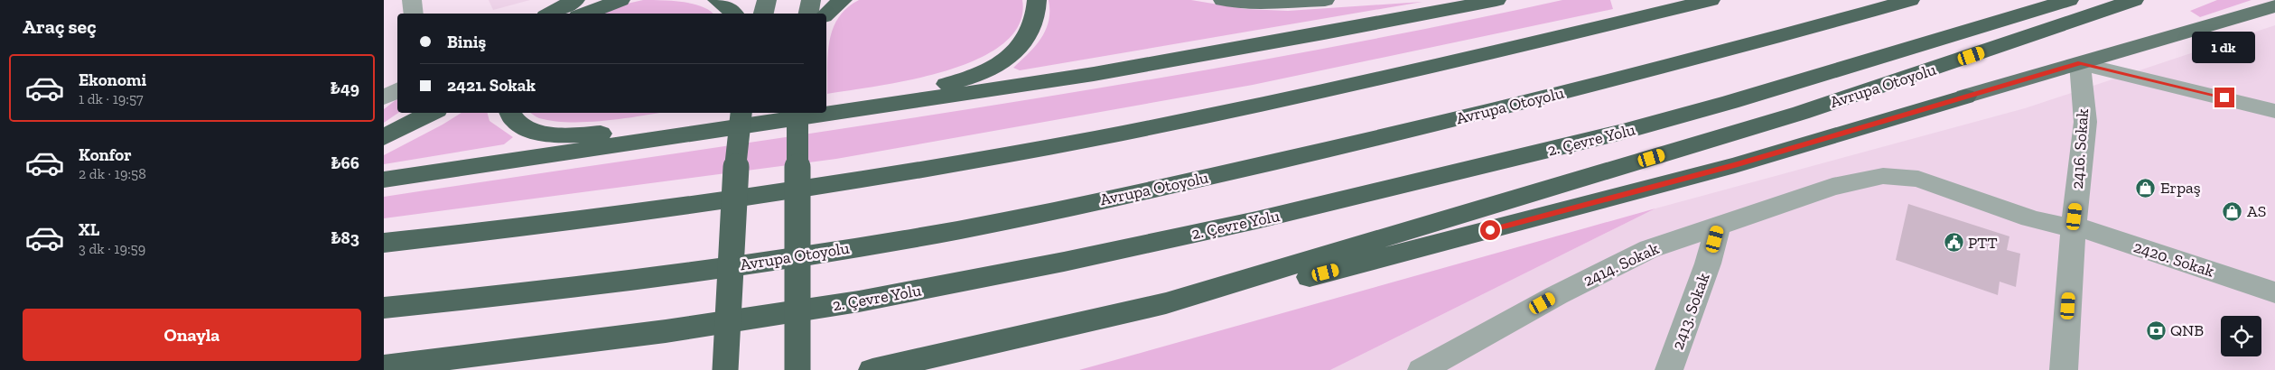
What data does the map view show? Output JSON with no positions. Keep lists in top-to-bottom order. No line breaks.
{"streets":{"highway":["Avrupa Otoyolu","2. Çevre Yolu"],"street":["2416. Sokak","2420. Sokak","2414. Sokak","2413. Sokak"]},"crossings":[["2416. Sokak","2420. Sokak"],["2420. Sokak","2414. Sokak"],["2414. Sokak","2413. Sokak"]],"places":{"shop":["Erpaş","AS"],"public building":["PTT"],"bank":["QNB"]},"page":{"heading":"Araç seç","banner":["Biniş","2421. Sokak"],"bubble":"1 dk","list":[{"name":"Ekonomi","note":"1 dk · 19:57","value":"₺49"},{"name":"Konfor","note":"2 dk · 19:58","value":"₺66"},{"name":"XL","note":"3 dk · 19:59","value":"₺83"}],"buttons":"Onayla"}}
